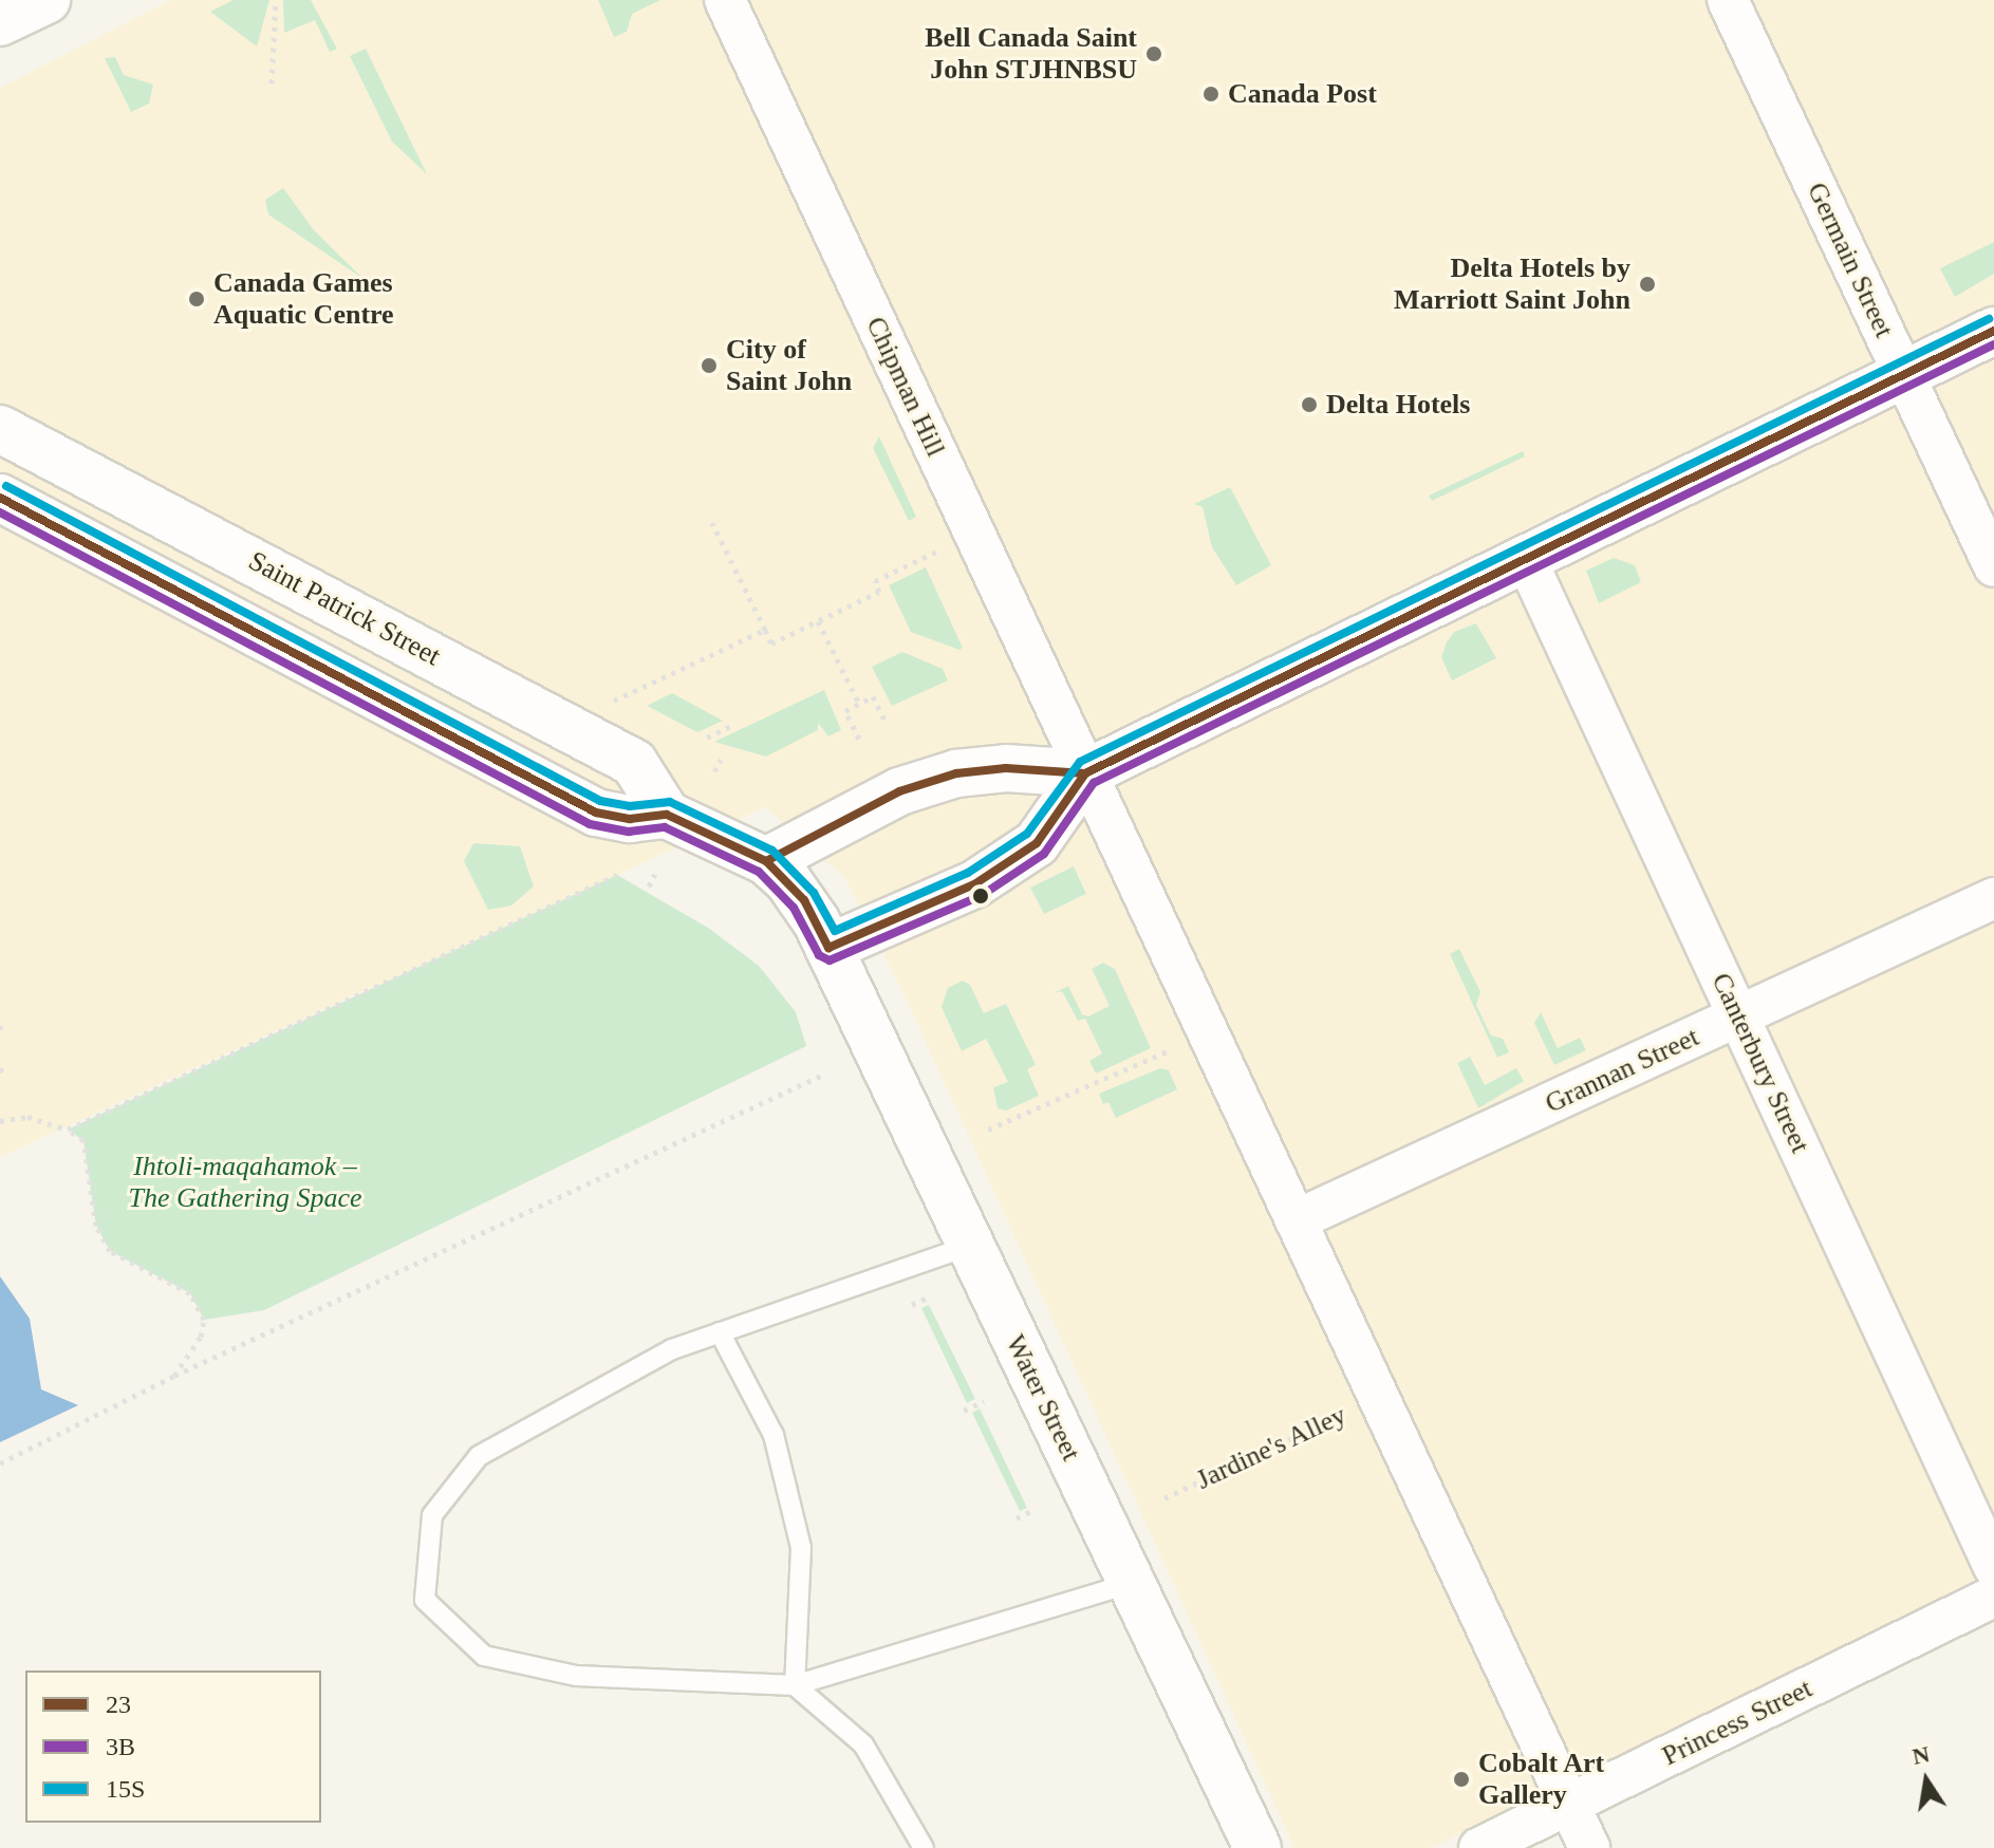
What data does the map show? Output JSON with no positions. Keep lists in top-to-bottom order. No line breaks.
{"streets":{"main road":["Saint Patrick Street","Water Street"],"street":["Germain Street","Chipman Hill","Canterbury Street","Grannan Street","Princess Street"],"path":["Jardine's Alley"]},"crossings":[["Chipman Hill","Grannan Street"],["Chipman Hill","Jardine's Alley"],["Chipman Hill","Princess Street"],["Canterbury Street","Grannan Street"]],"parks":["Ihtoli-maqahamok – The Gathering Space"],"places":["Bell Canada Saint John STJHNBSU","Canada Post","Delta Hotels by Marriott Saint John","Canada Games Aquatic Centre","City of Saint John","Delta Hotels","Cobalt Art Gallery"],"lines":["transit line 15S","transit line 23","transit line 3B"],"legend":["23","3B","15S"],"north":"top"}
